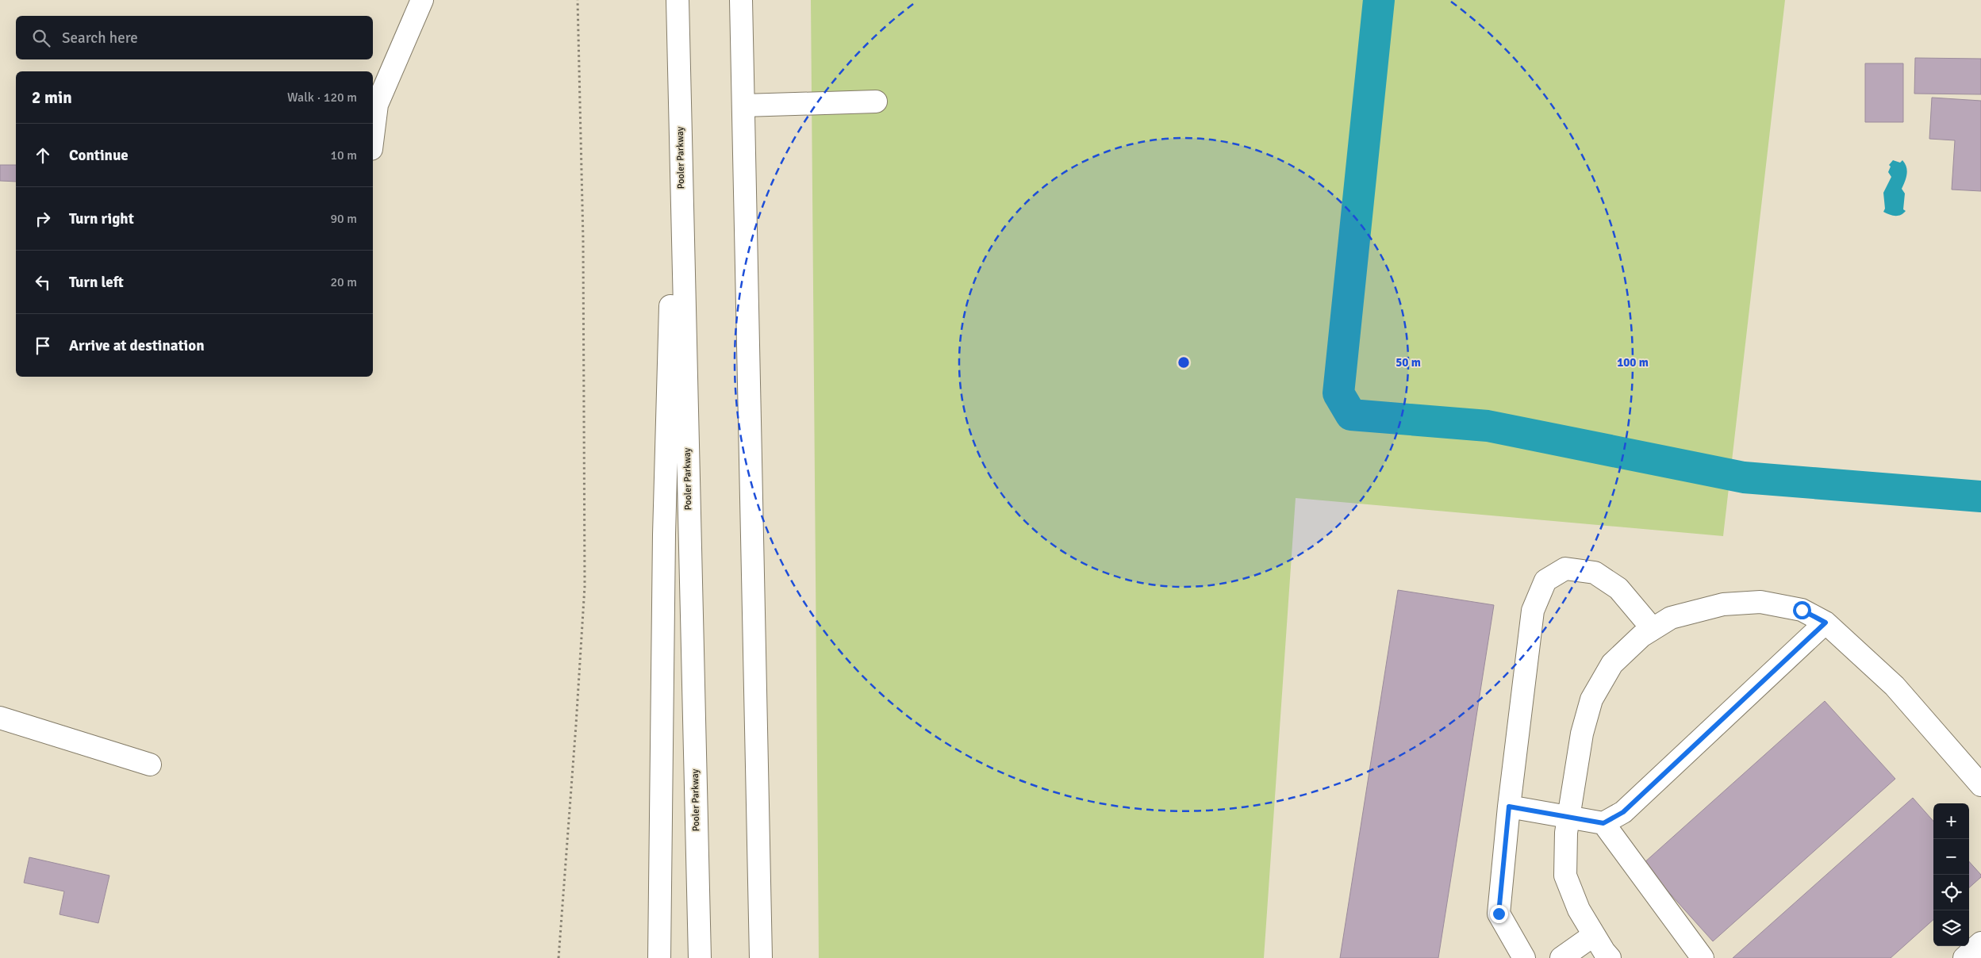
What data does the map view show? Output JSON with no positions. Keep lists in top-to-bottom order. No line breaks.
{"streets":{"main road":["Pooler Parkway"]},"page":{"search":"Search here","heading":["2 min","Walk · 120 m"],"list":[["Continue","10 m"],["Turn right","90 m"],["Turn left","20 m"],"Arrive at destination"],"map_buttons":["+","−"]},"rings":["50 m","100 m"]}
